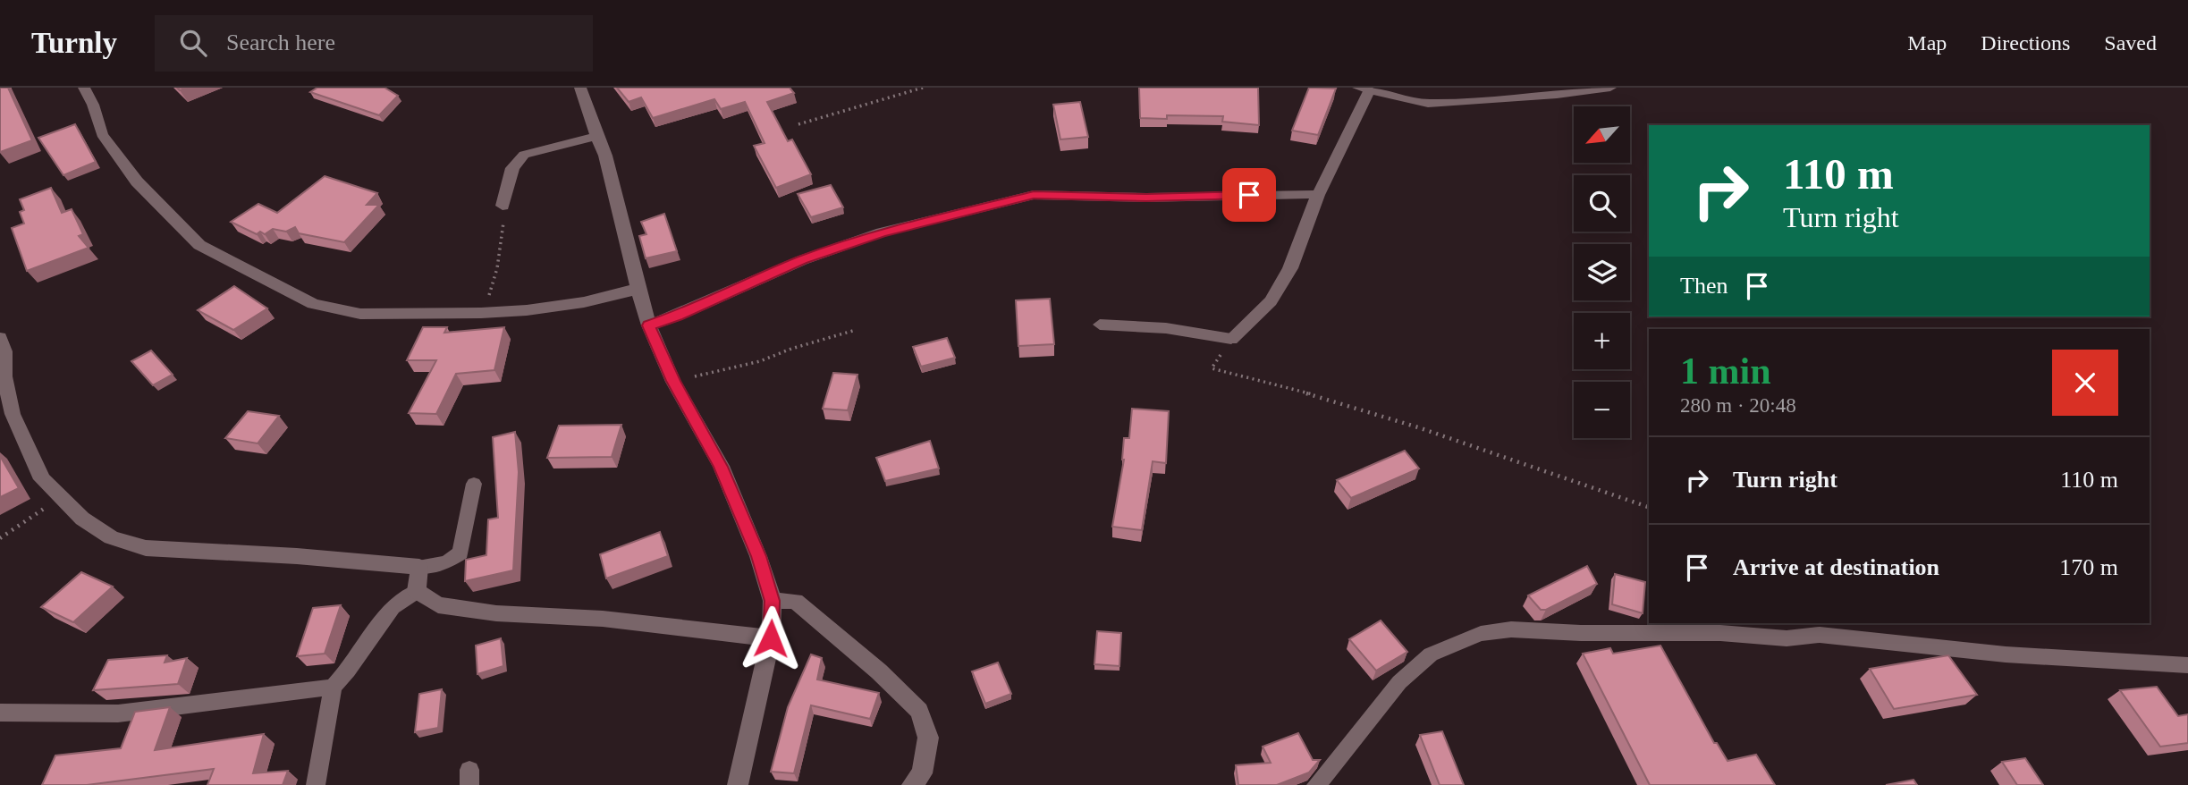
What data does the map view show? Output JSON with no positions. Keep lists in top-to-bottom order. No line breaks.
{"north":"bottom left","page":{"header":"Turnly","search":"Search here","nav":["Map","Directions","Saved"],"map_buttons":["+","−"],"turn":["110 m","Turn right"],"then":"Then","heading":["1 min","280 m · 20:48"],"list":[{"name":"Turn right","value":"110 m"},{"name":"Arrive at destination","value":"170 m"}]}}
